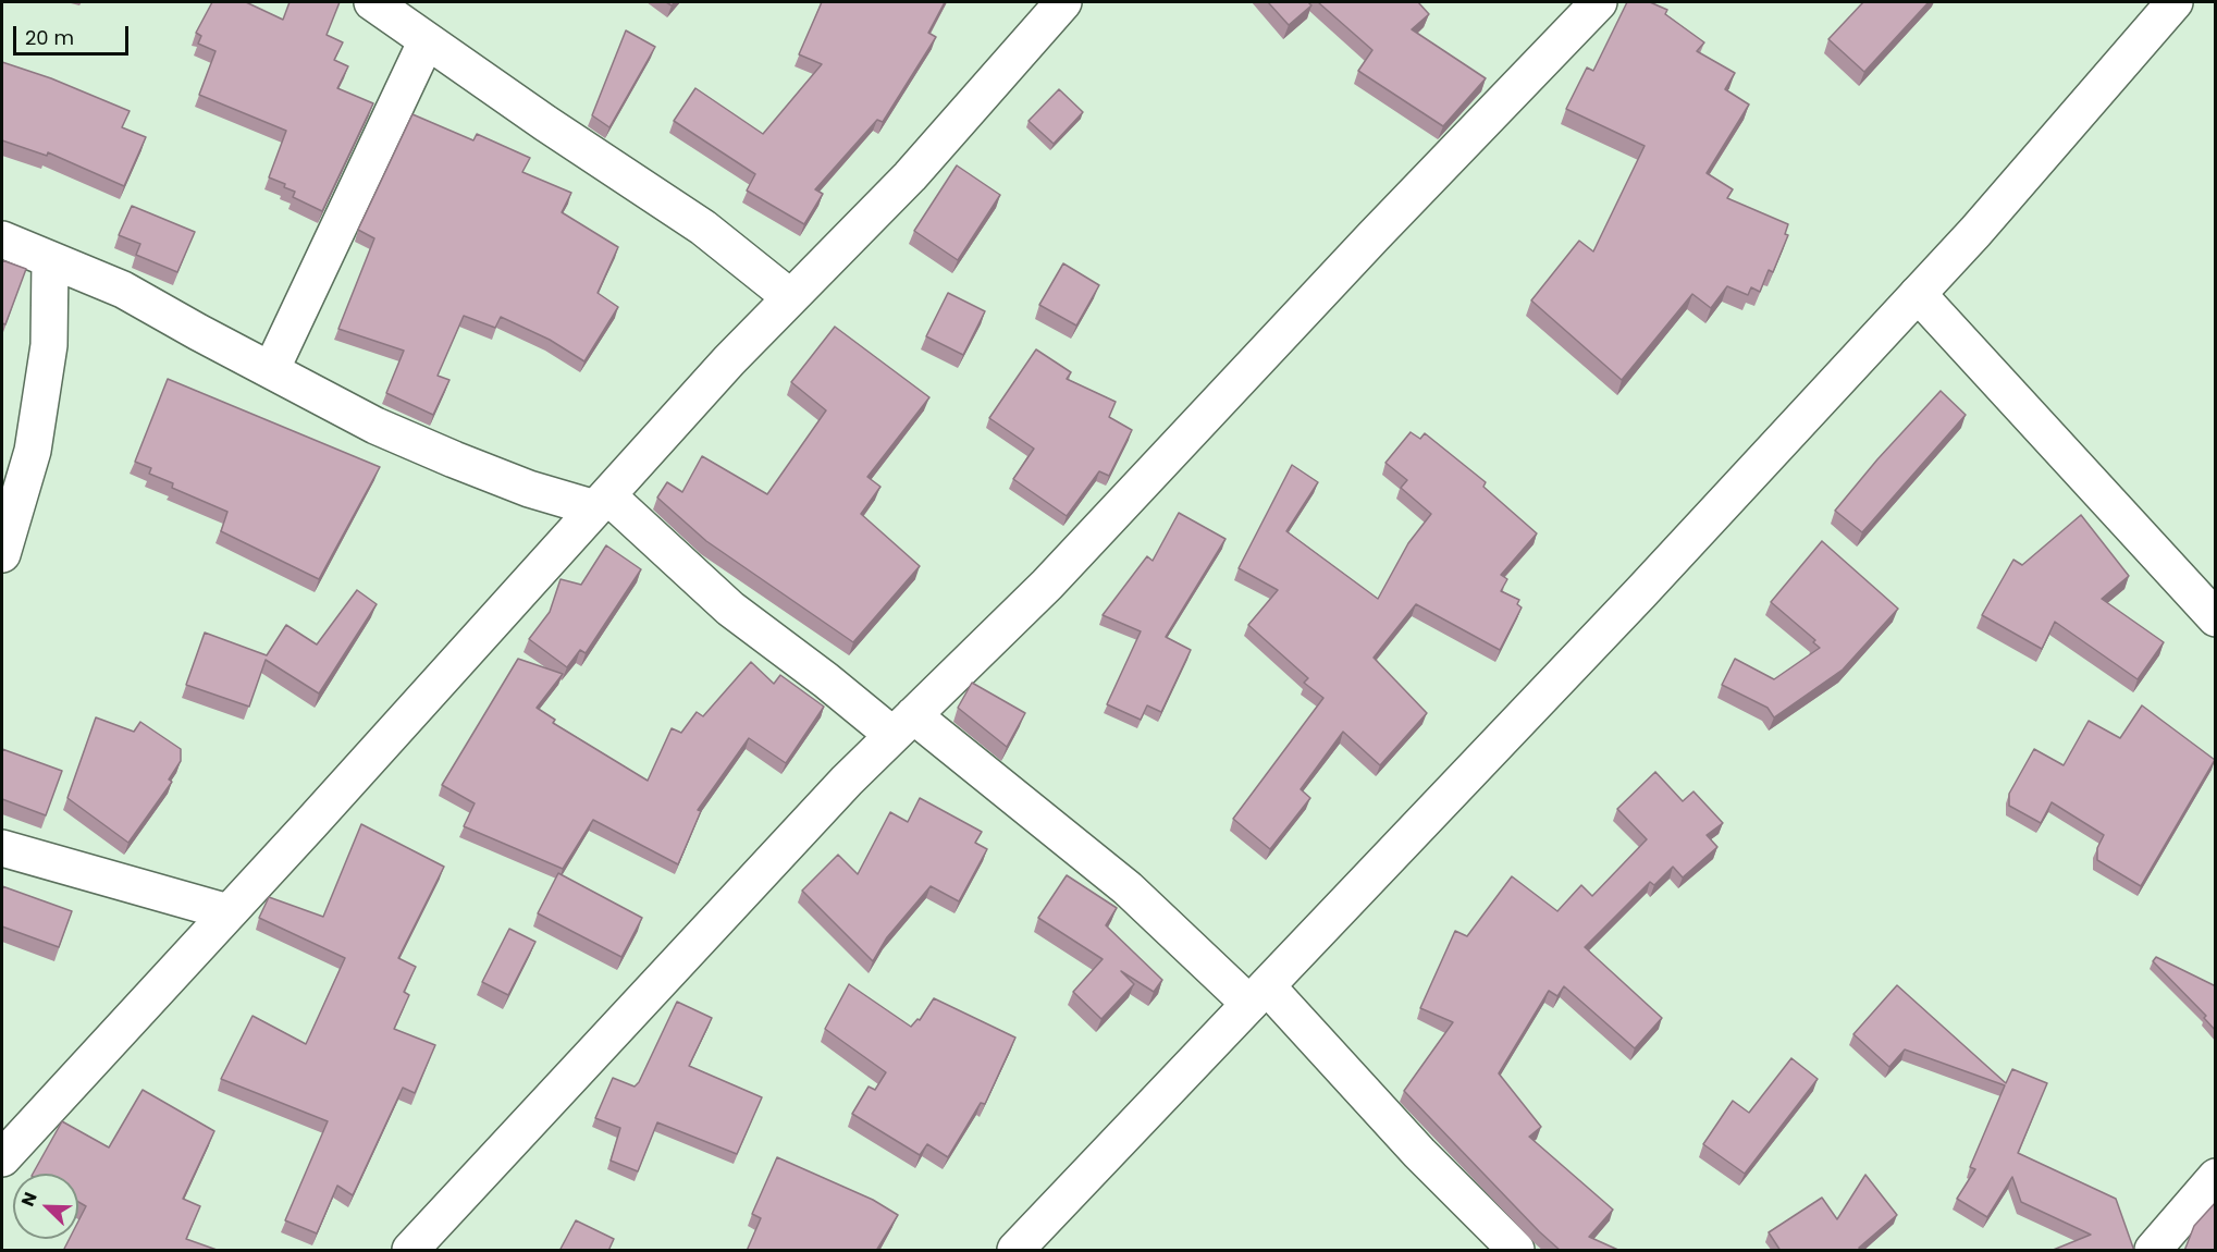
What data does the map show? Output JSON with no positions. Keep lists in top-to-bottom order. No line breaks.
{"scale_bar":"20 m","north":"top left"}
